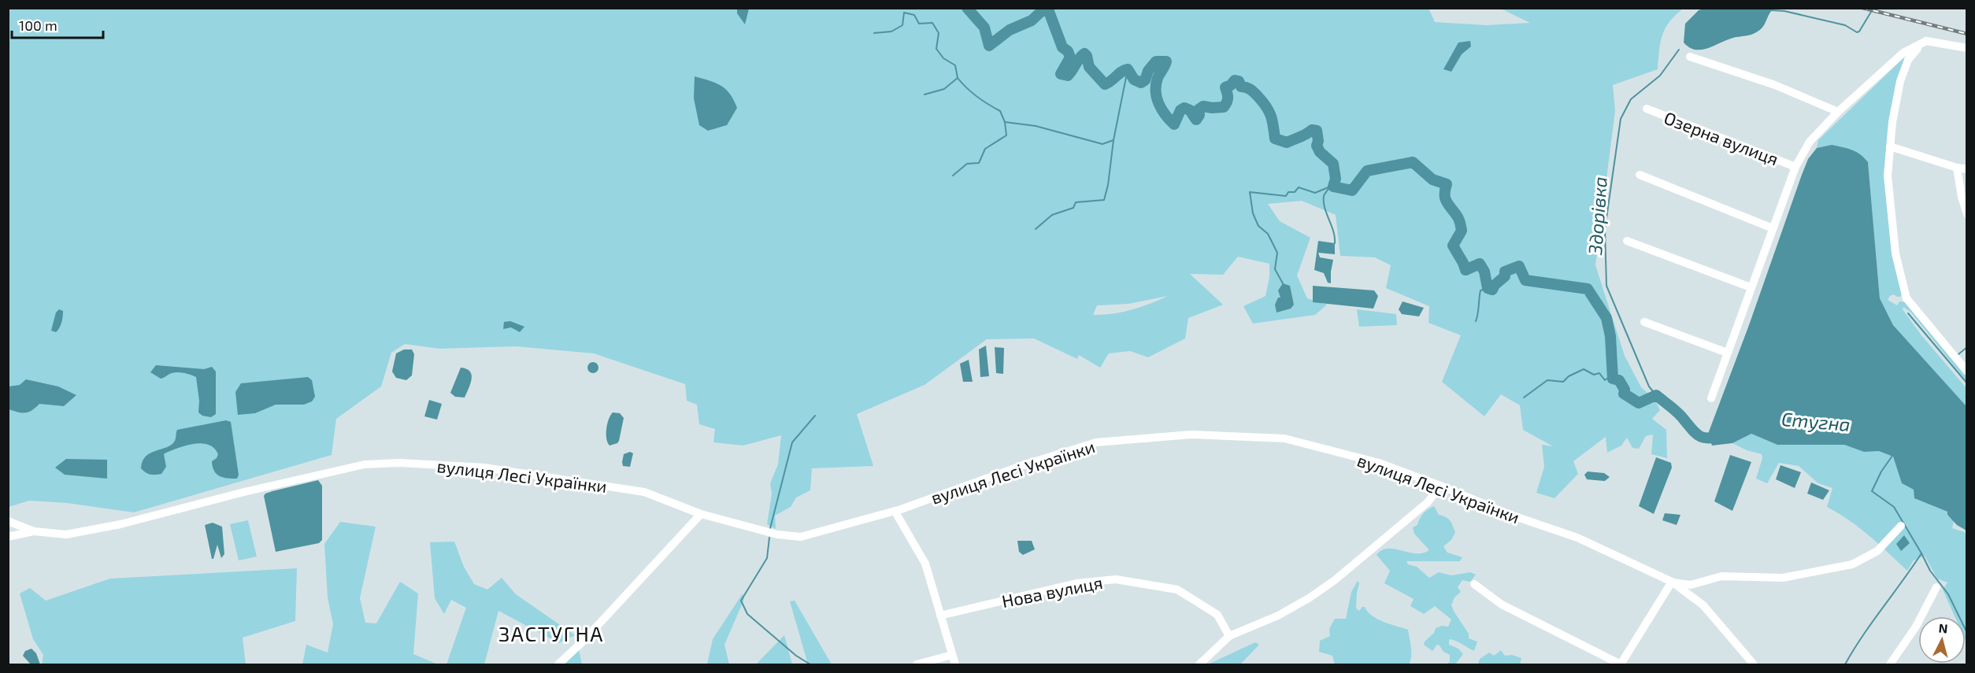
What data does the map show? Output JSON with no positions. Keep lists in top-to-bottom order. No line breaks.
{"streets":{"street":["Озерна вулиця","вулиця Лесі Українки","Нова вулиця"]},"districts":["ЗАСТУГНА"],"water":["Здорівка","Стугна"],"scale_bar":"100 m","north":"top"}
